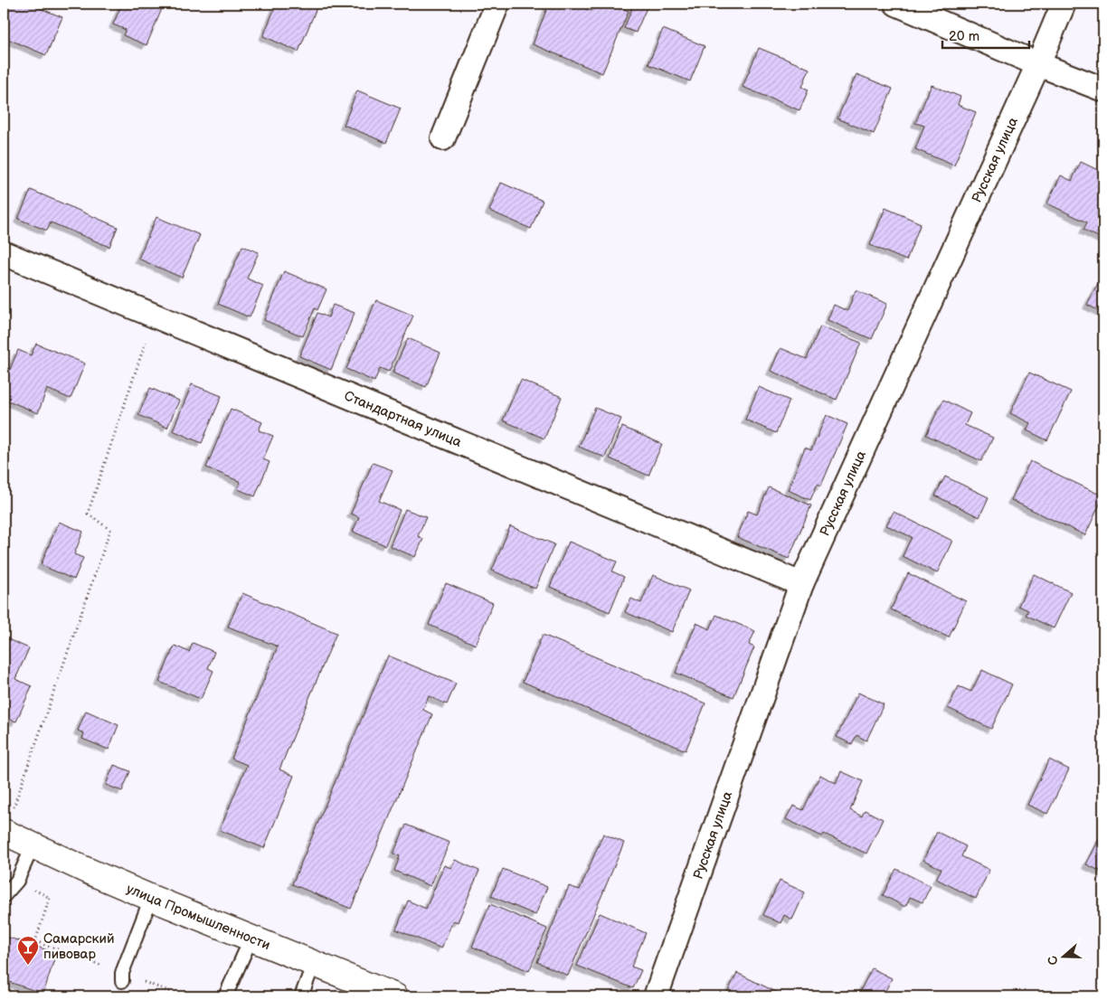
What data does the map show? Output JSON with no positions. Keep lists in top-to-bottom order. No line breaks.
{"streets":{"main road":["улица Промышленности"],"street":["Русская улица","Стандартная улица"]},"crossings":[["Русская улица","Стандартная улица"]],"places":{"bar":["Самарский пивовар"]},"scale_bar":"20 m","north":"left"}
